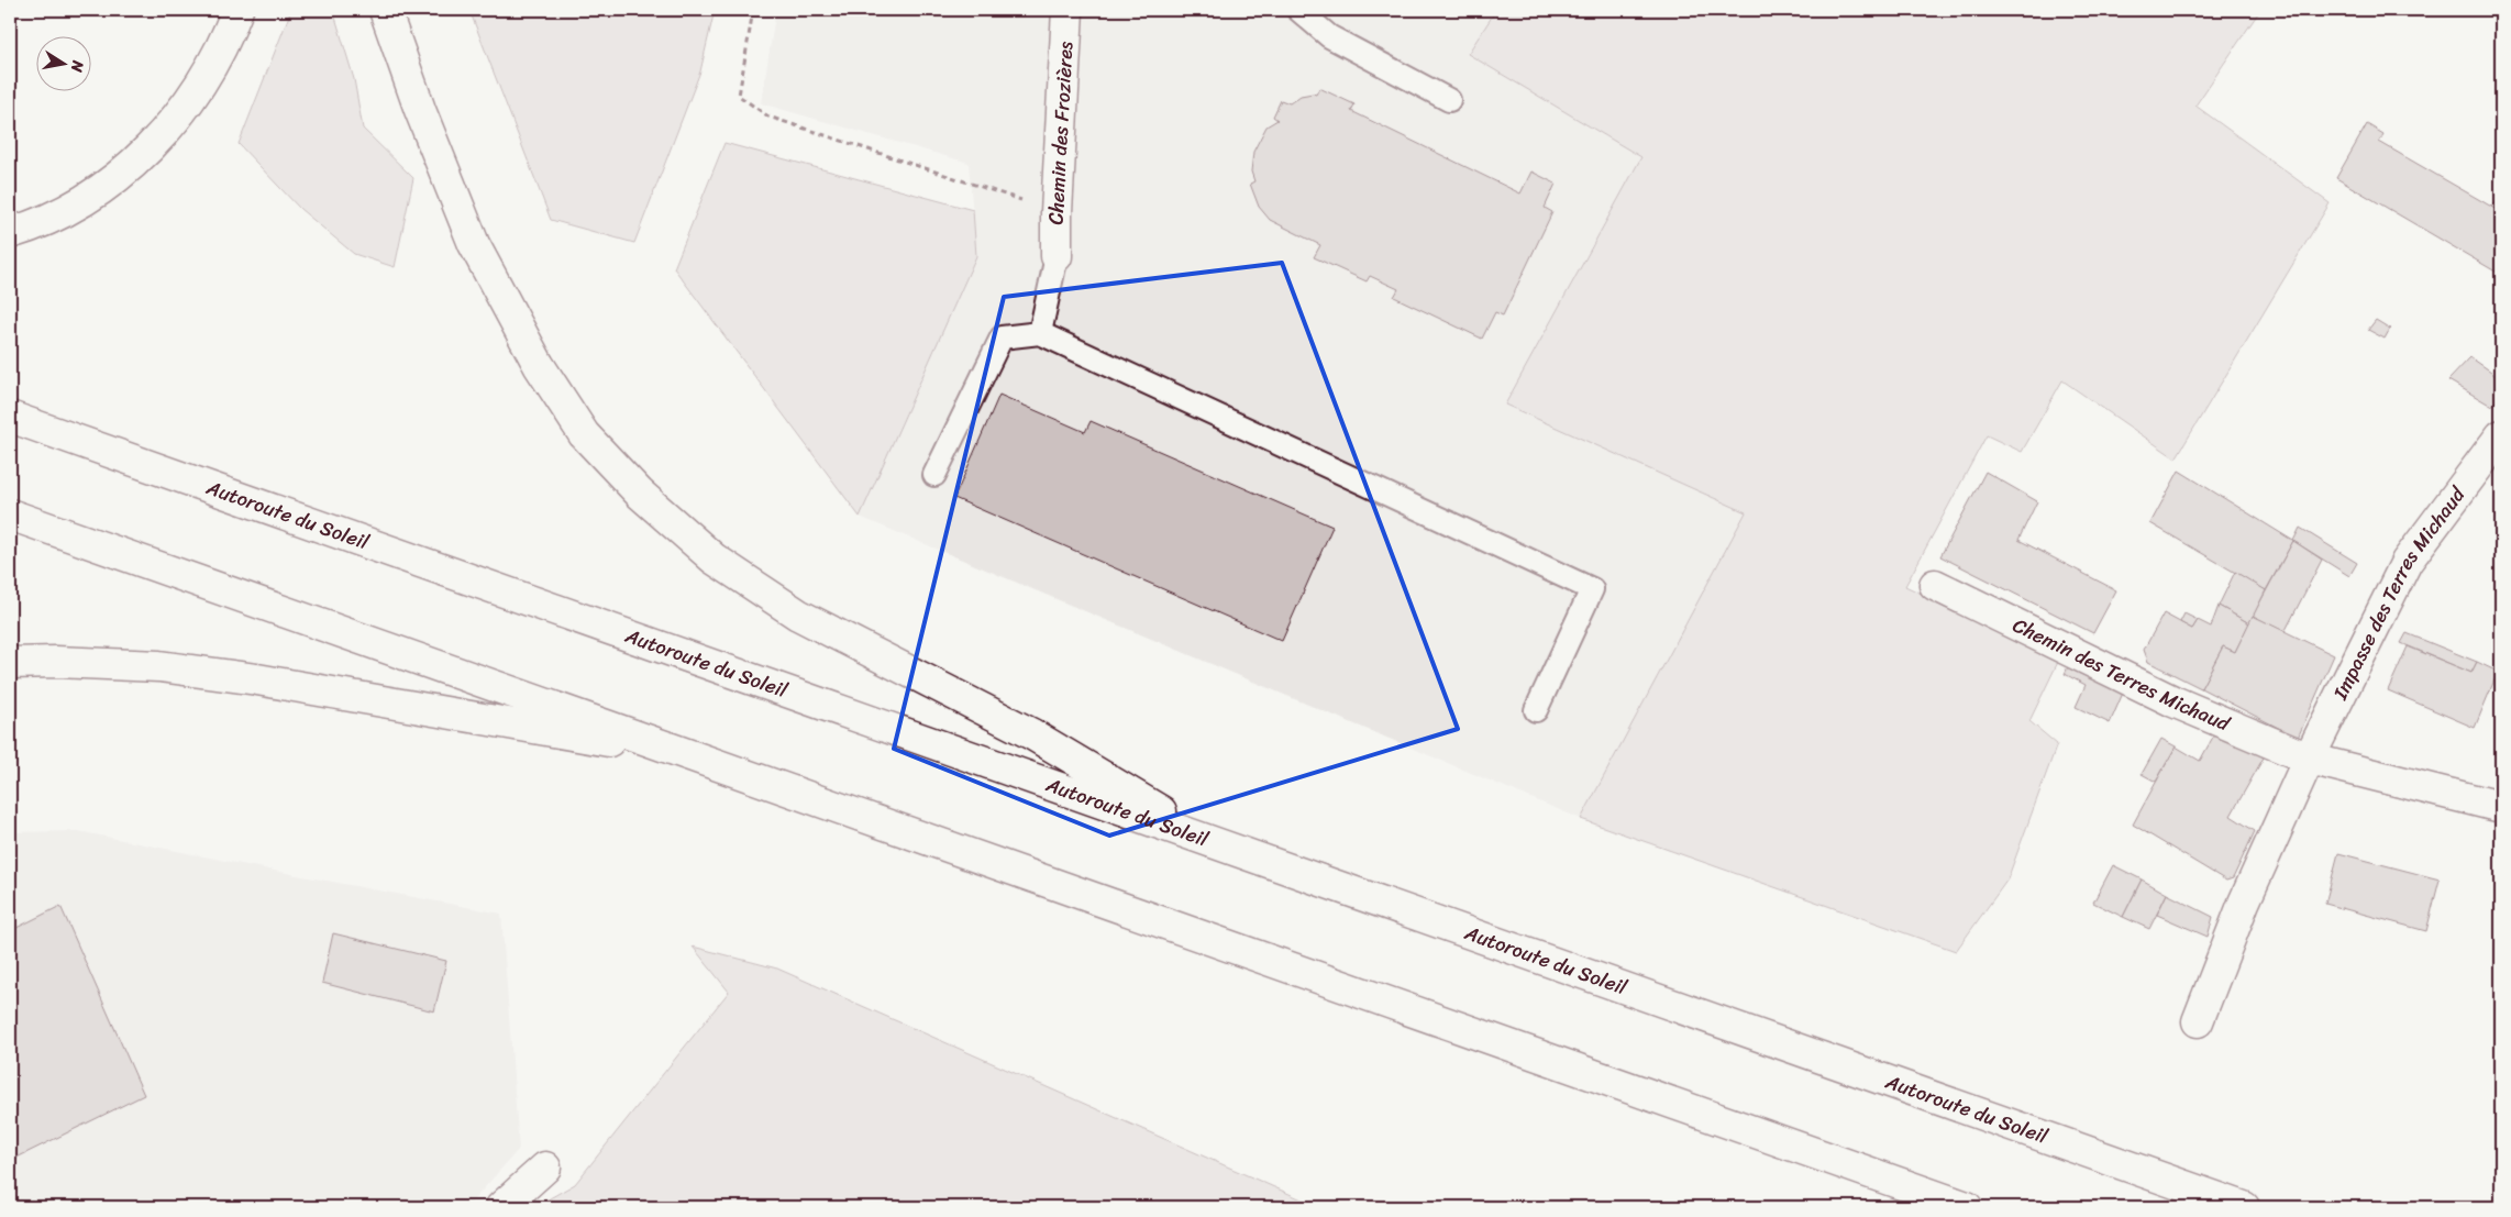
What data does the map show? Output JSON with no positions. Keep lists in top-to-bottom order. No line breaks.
{"streets":{"main road":["Chemin des Frozières","Autoroute du Soleil","Impasse des Terres Michaud","Chemin des Terres Michaud"]},"crossings":[["Impasse des Terres Michaud","Chemin des Terres Michaud"]],"north":"right"}
